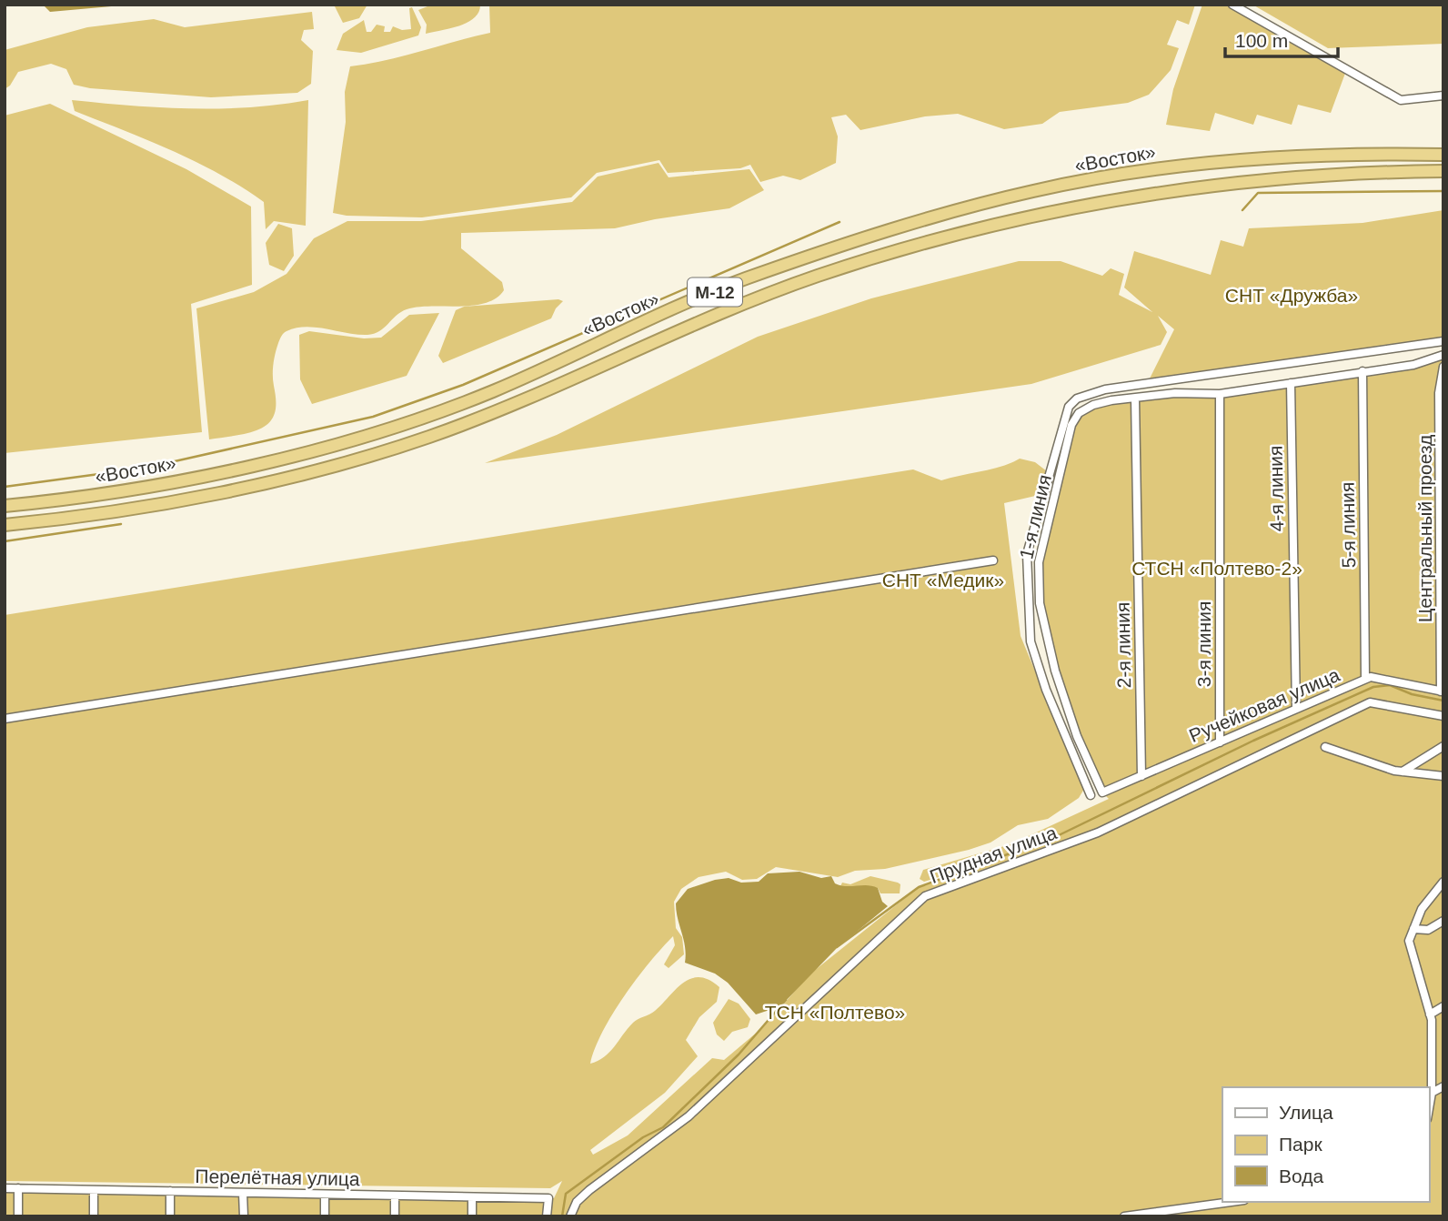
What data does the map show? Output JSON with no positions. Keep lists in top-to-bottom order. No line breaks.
{"streets":{"highway":["«Восток»","М-12"],"street":["4-я линия","1-я линия","5-я линия","Центральный проезд","3-я линия","2-я линия","Ручейковая улица","Прудная улица","Перелётная улица"]},"crossings":[["4-я линия","1-я линия"],["4-я линия","Ручейковая улица"],["1-я линия","5-я линия"],["1-я линия","3-я линия"],["1-я линия","2-я линия"],["1-я линия","Ручейковая улица"],["5-я линия","Ручейковая улица"],["Центральный проезд","Ручейковая улица"],["3-я линия","Ручейковая улица"],["2-я линия","Ручейковая улица"]],"parks":["СНТ «Дружба»","СТСН «Полтево-2»","СНТ «Медик»","ТСН «Полтево»"],"legend":["Улица","Парк","Вода"],"scale_bar":"100 m"}
